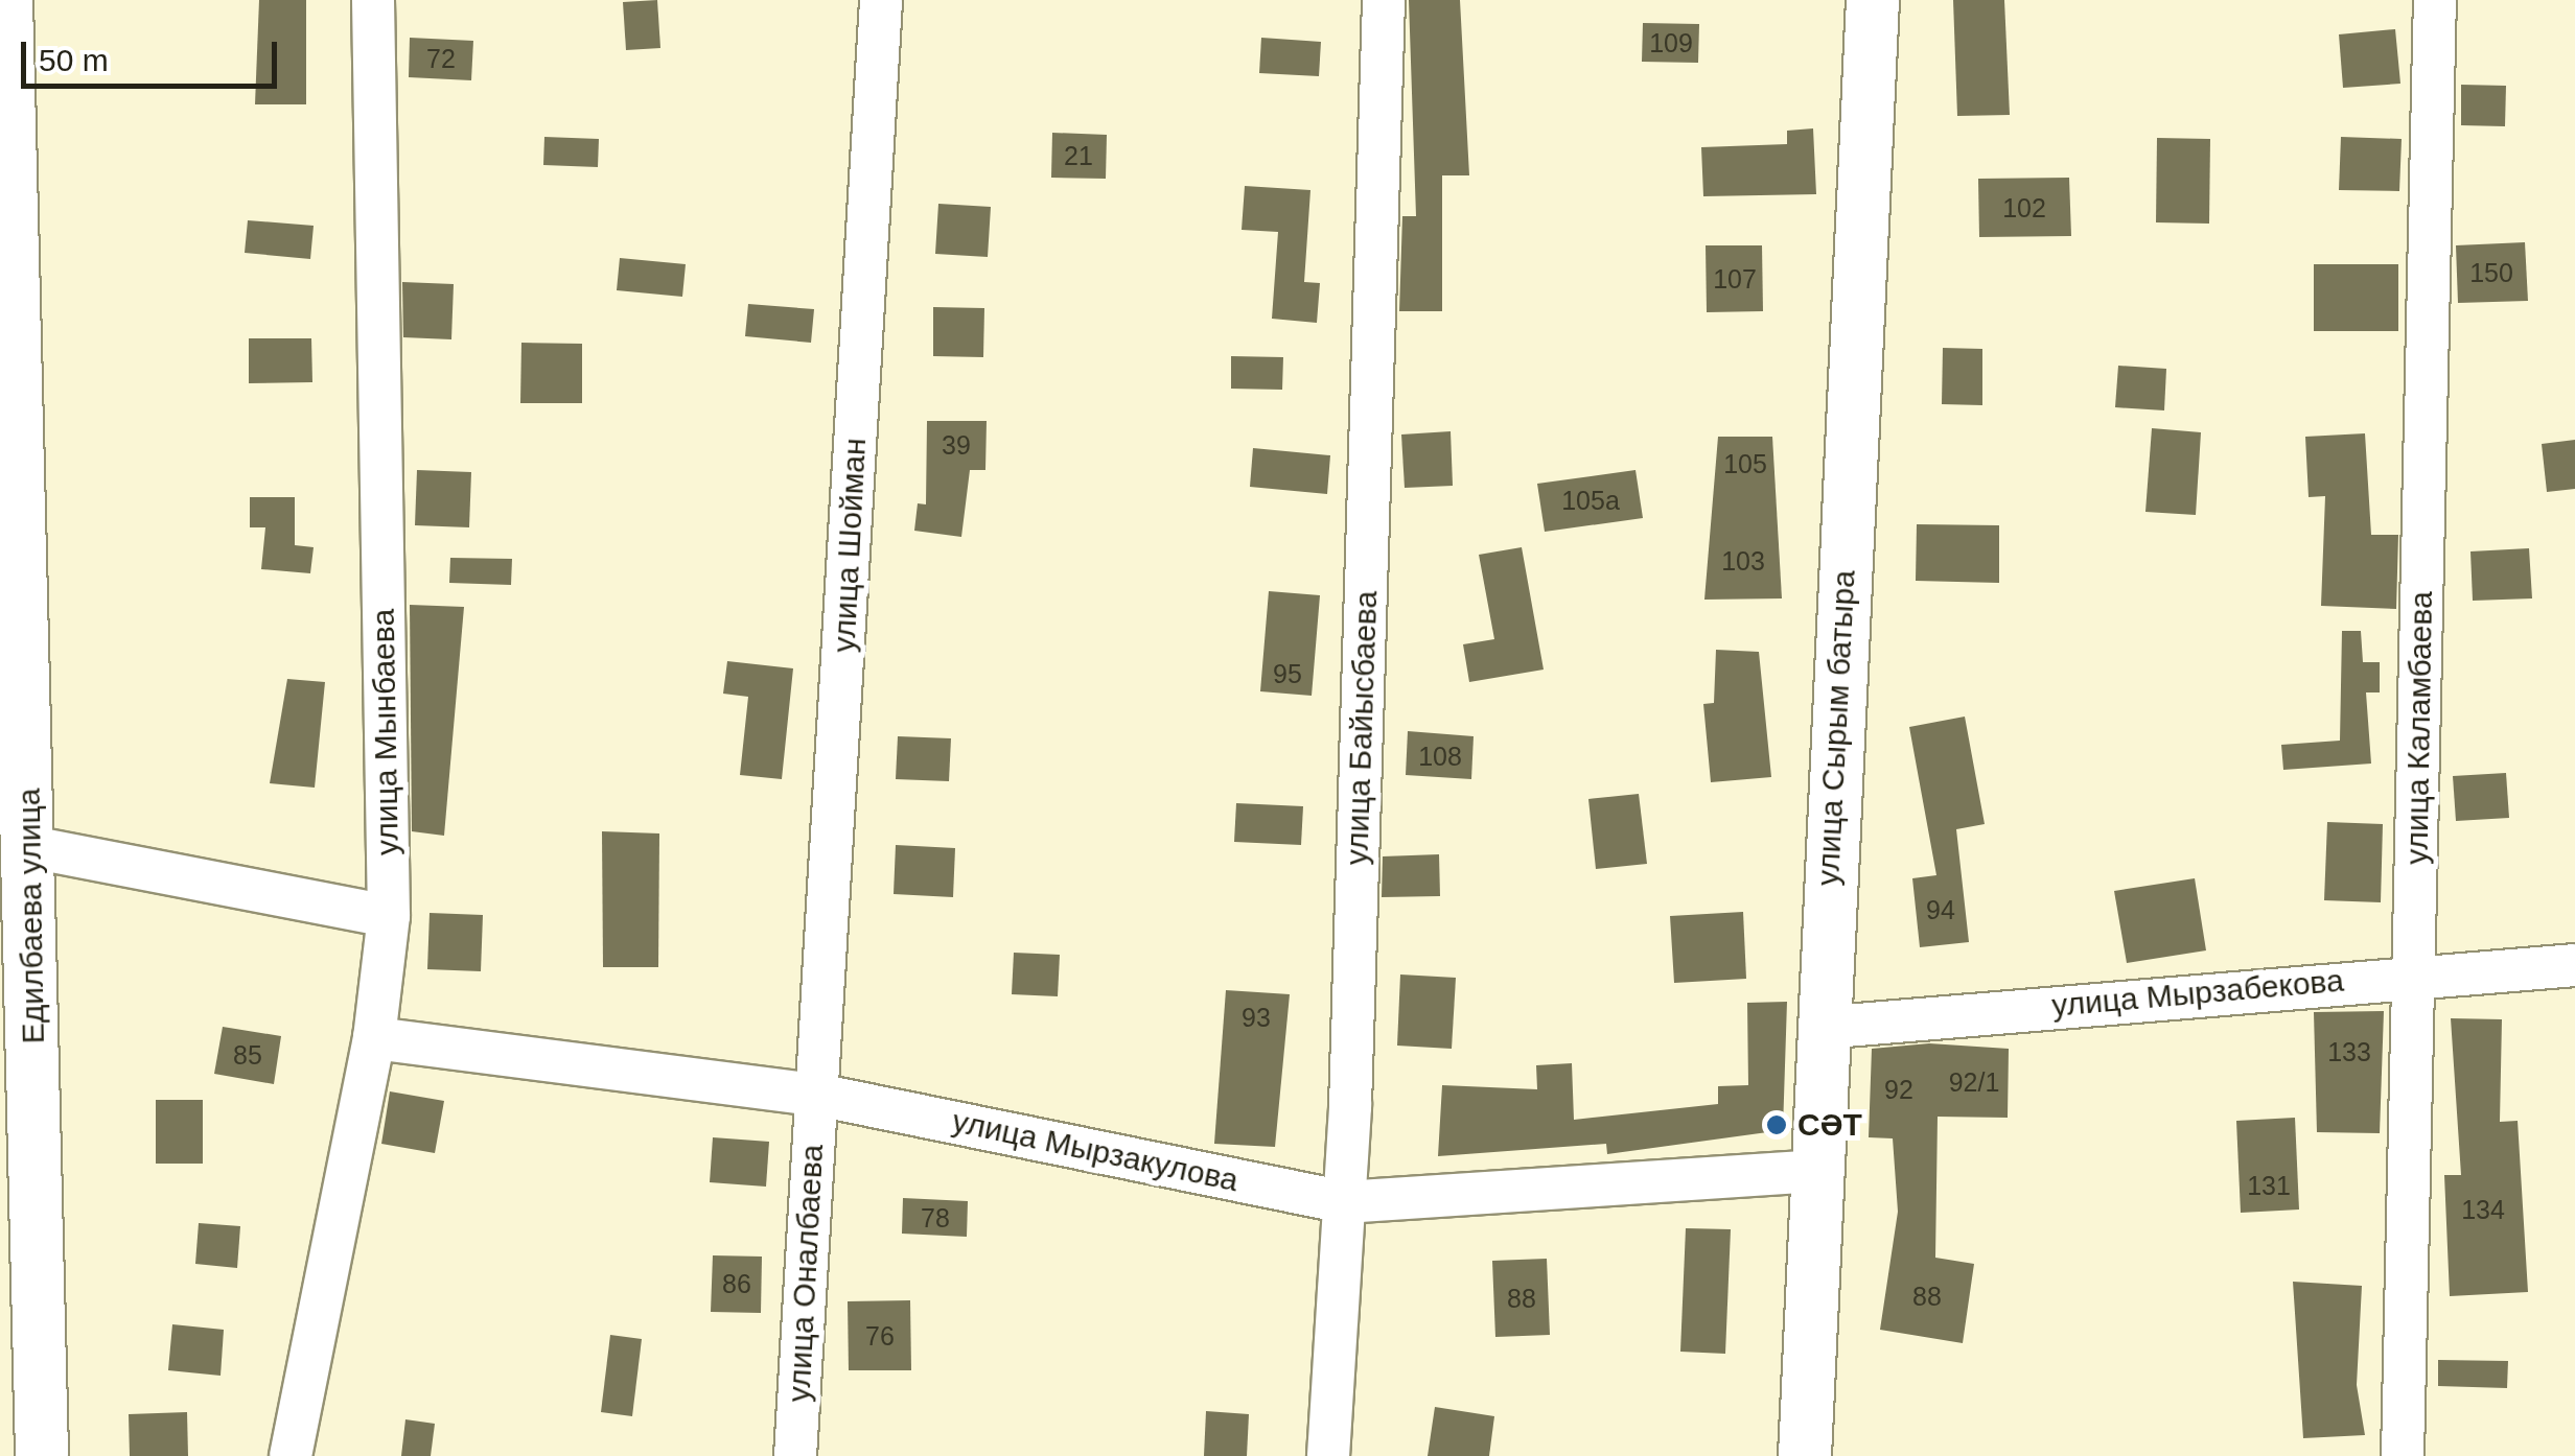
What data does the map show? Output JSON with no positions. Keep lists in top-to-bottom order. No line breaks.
{"streets":{"street":["улица Шойман","улица Байысбаева","улица Сырым батыра","улица Каламбаева","улица Мынбаева","Едилбаева улица","улица Мырзабекова","улица Мырзакулова","улица Оналбаева"]},"crossings":[["улица Шойман","улица Мырзакулова"],["улица Шойман","улица Оналбаева"],["улица Байысбаева","улица Мырзакулова"],["улица Сырым батыра","улица Мырзабекова"],["улица Сырым батыра","улица Мырзакулова"],["улица Каламбаева","улица Мырзабекова"],["улица Мынбаева","улица Мырзакулова"],["улица Мырзакулова","улица Оналбаева"]],"places":["СƏТ"],"house_numbers":["109","72","21","102","150","107","39","105","105а","103","95","108","94","93","133","85","92/1","92","131","134","78","86","88","88","76"],"scale_bar":"50 m"}
